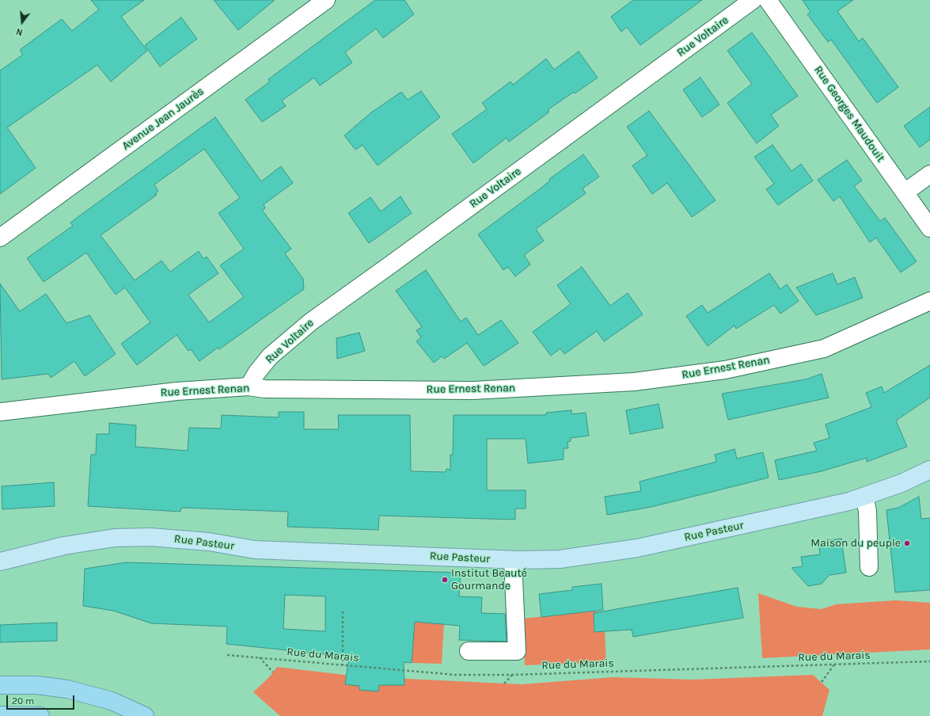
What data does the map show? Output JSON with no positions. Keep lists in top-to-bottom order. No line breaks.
{"streets":{"main road":["Rue Pasteur"],"street":["Rue Voltaire","Rue Georges Maudouit","Avenue Jean Jaurès","Rue Ernest Renan"],"path":["Rue du Marais"]},"crossings":[["Rue Voltaire","Rue Ernest Renan"]],"places":["Maison du peuple","Institut Beauté Gourmande"],"scale_bar":"20 m","north":"bottom"}
